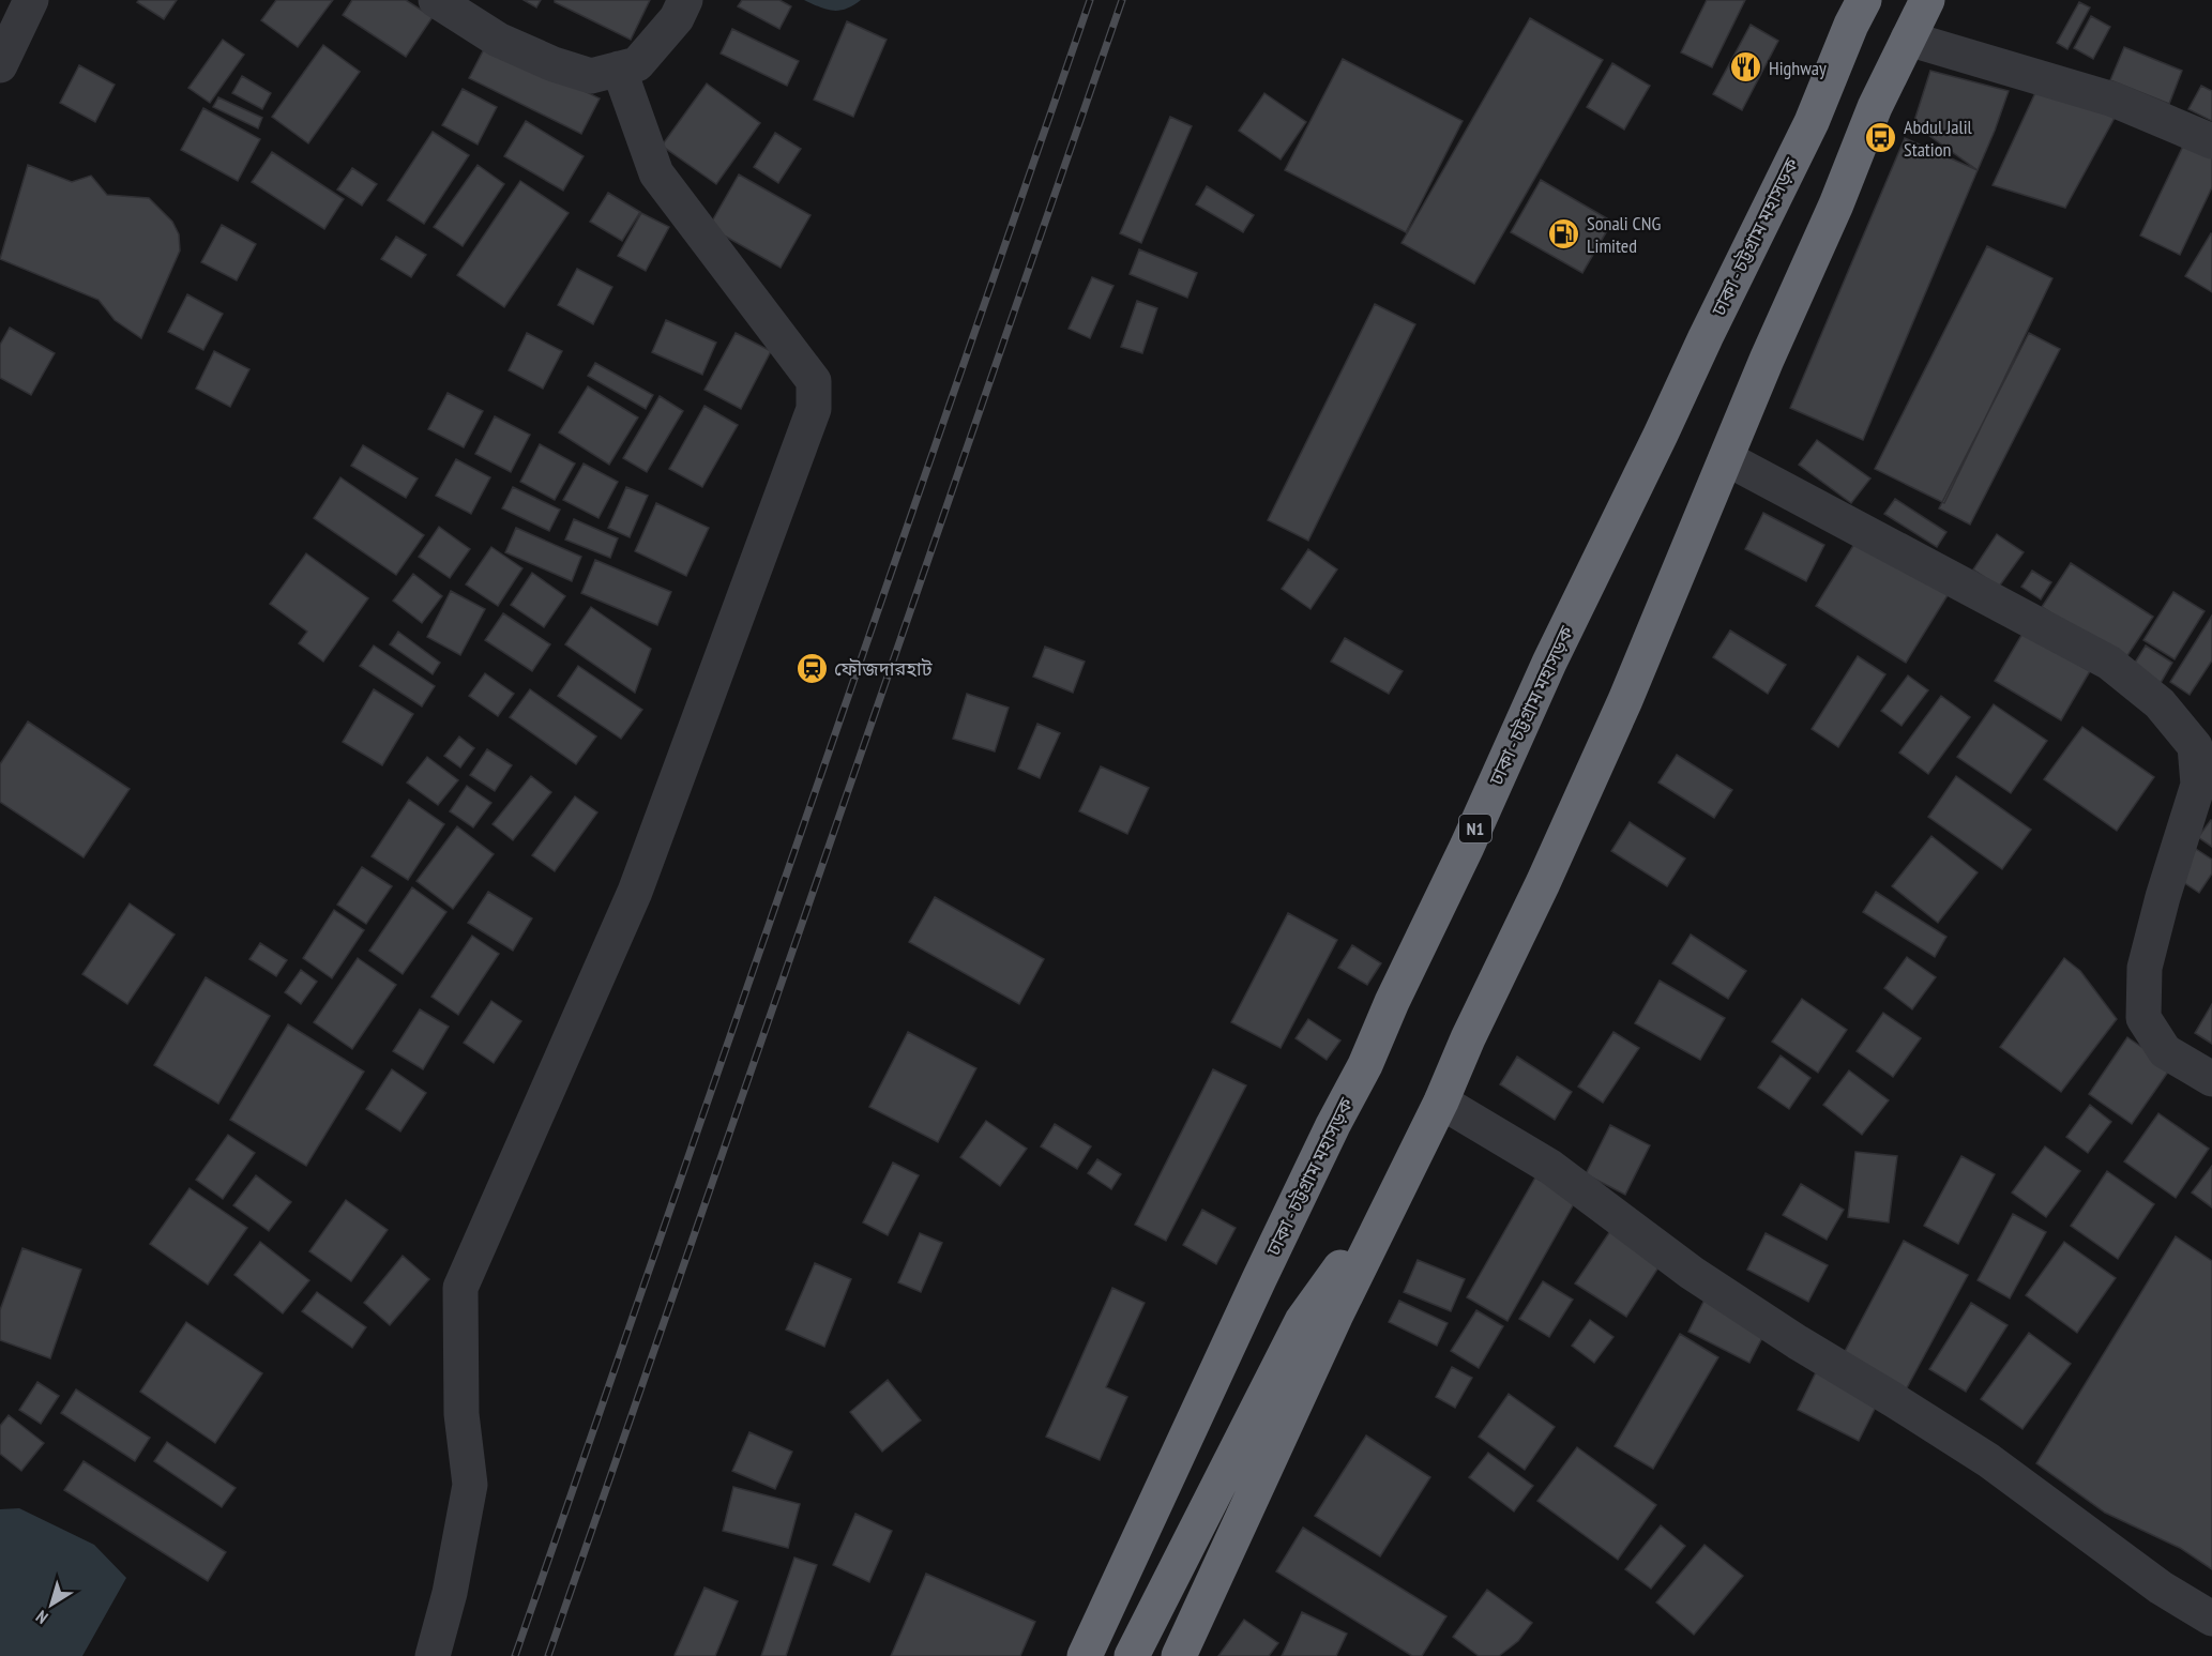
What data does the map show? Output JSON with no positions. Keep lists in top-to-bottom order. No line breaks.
{"streets":{"highway":["ঢাকা - চট্টগ্রাম মহাসড়ক","N1"]},"places":{"restaurant":["Highway"],"bus stop":["Abdul Jalil Station"],"fuel station":["Sonali CNG Limited"],"station":["ফৌজদারহাট"]},"north":"bottom left"}
